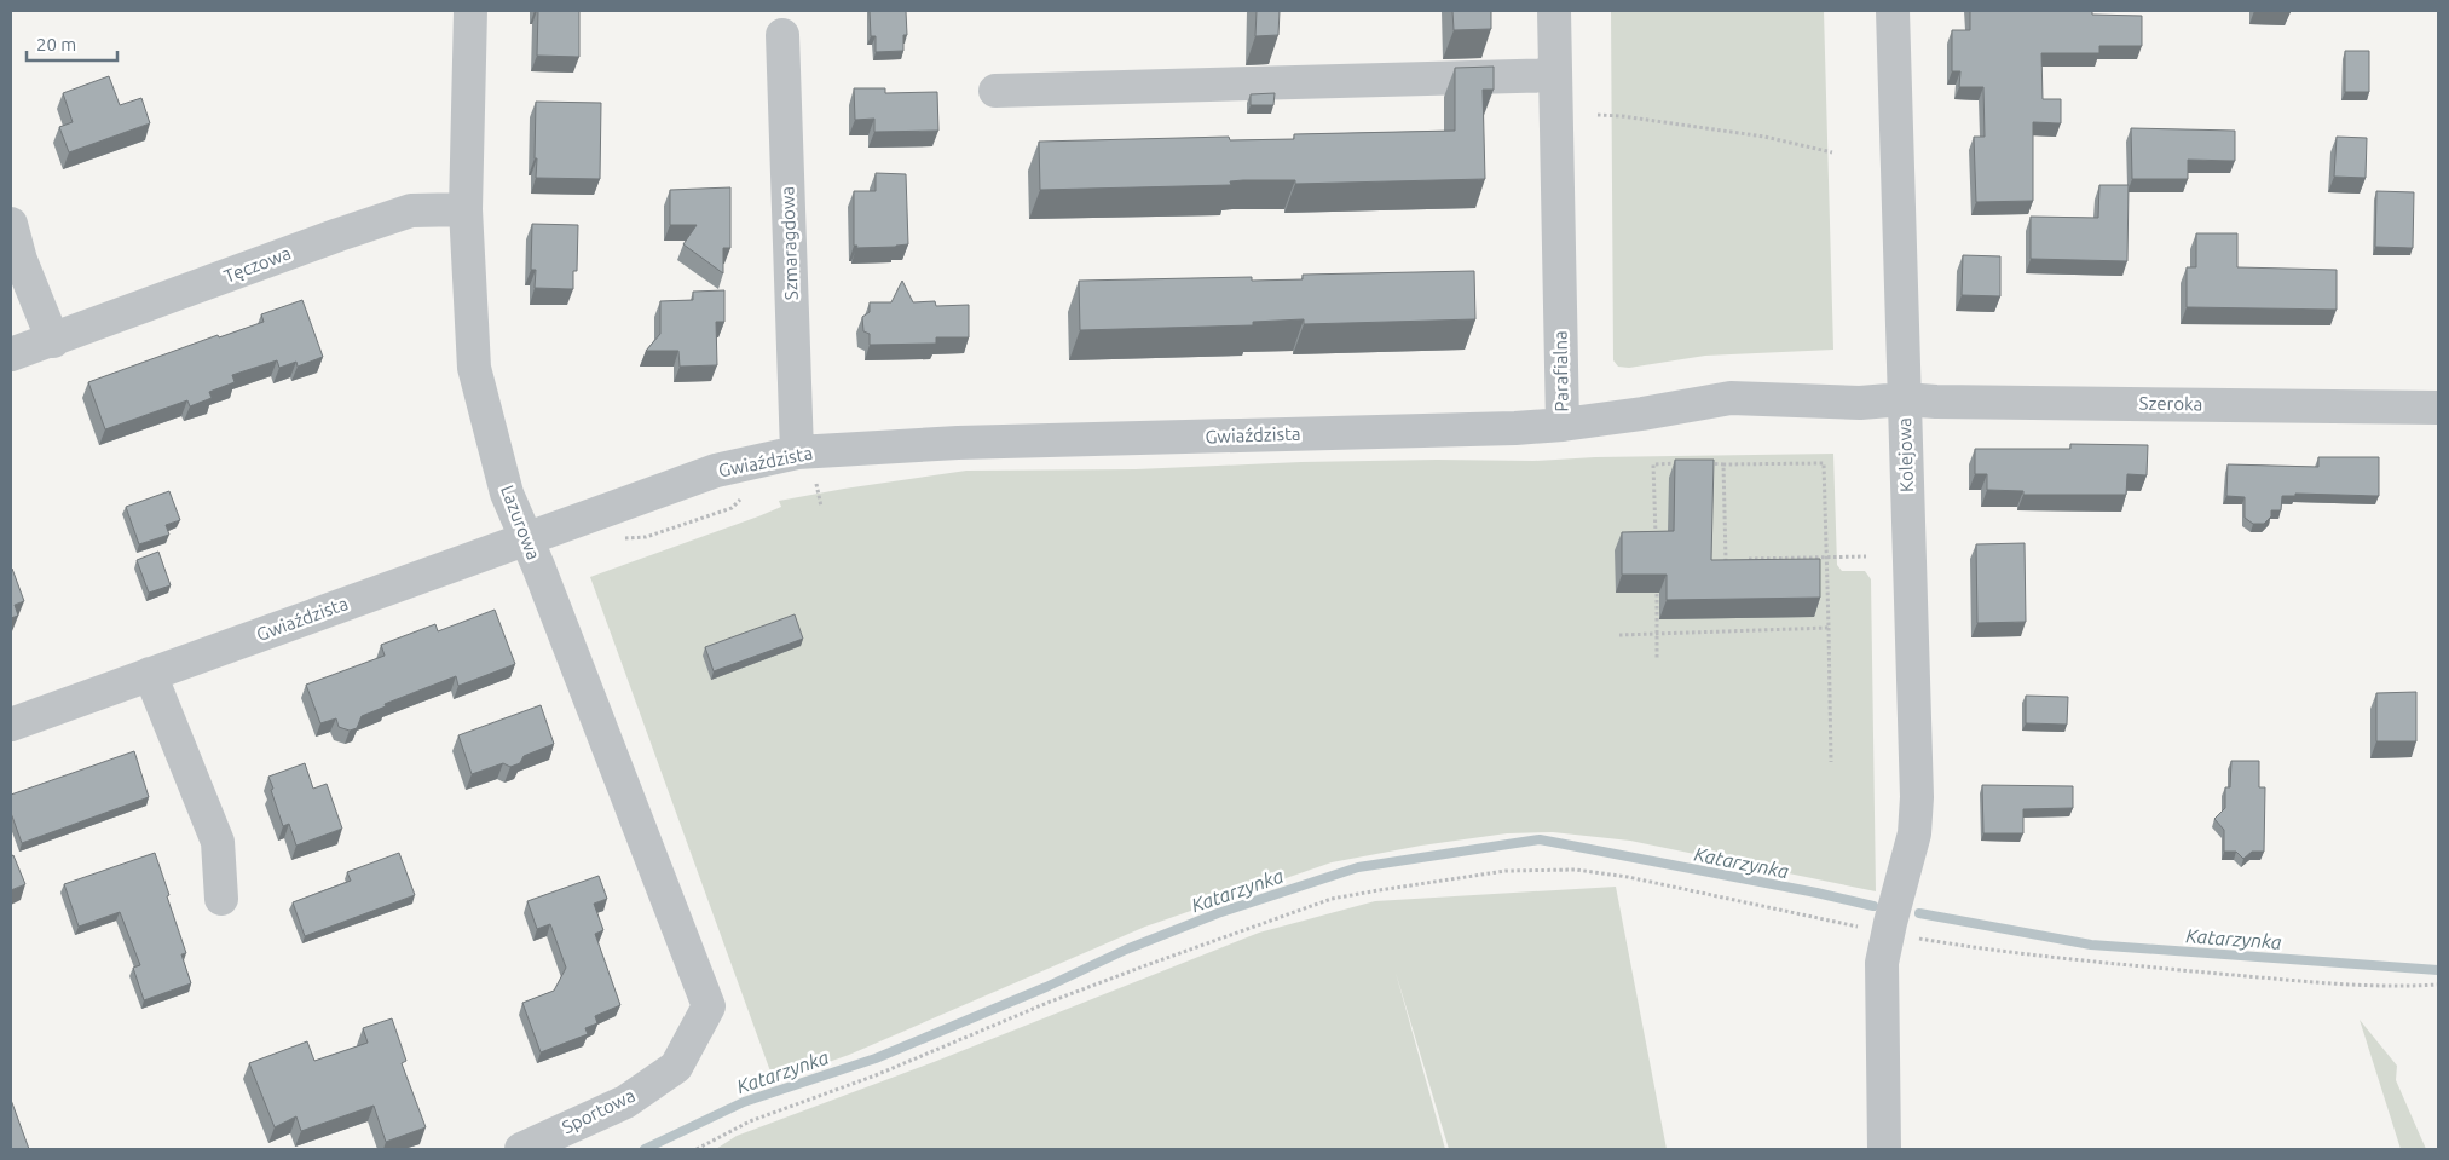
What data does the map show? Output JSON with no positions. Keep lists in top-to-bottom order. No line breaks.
{"streets":{"street":["Szmaragdowa","Tęczowa","Parafialna","Szeroka","Gwiaździsta","Kolejowa","Lazurowa","Sportowa"]},"crossings":[["Szmaragdowa","Gwiaździsta"],["Tęczowa","Lazurowa"],["Parafialna","Szeroka"],["Parafialna","Gwiaździsta"],["Parafialna","Kolejowa"],["Szeroka","Kolejowa"],["Gwiaździsta","Lazurowa"],["Lazurowa","Sportowa"]],"water":["Katarzynka"],"scale_bar":"20 m"}
